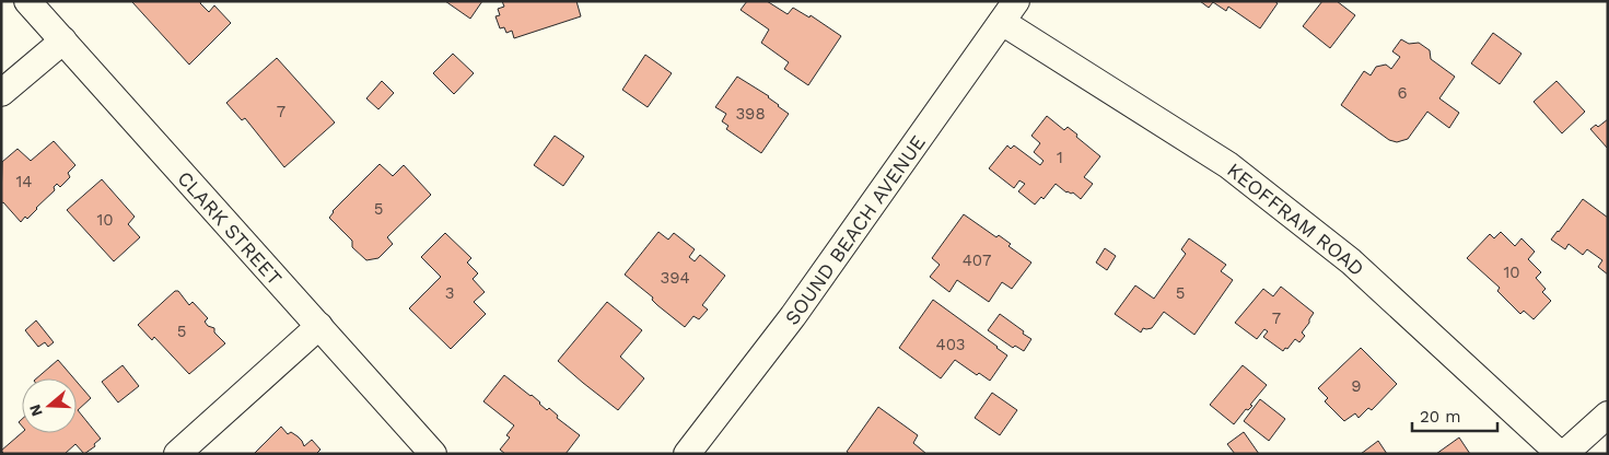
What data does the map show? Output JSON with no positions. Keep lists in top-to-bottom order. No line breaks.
{"streets":{"street":["KEOFFRAM ROAD","CLARK STREET","SOUND BEACH AVENUE"]},"crossings":[["KEOFFRAM ROAD","SOUND BEACH AVENUE"]],"house_numbers":["6","7","398","1","14","5","10","407","10","394","3","5","7","5","403","9"],"scale_bar":"20 m","north":"left"}
